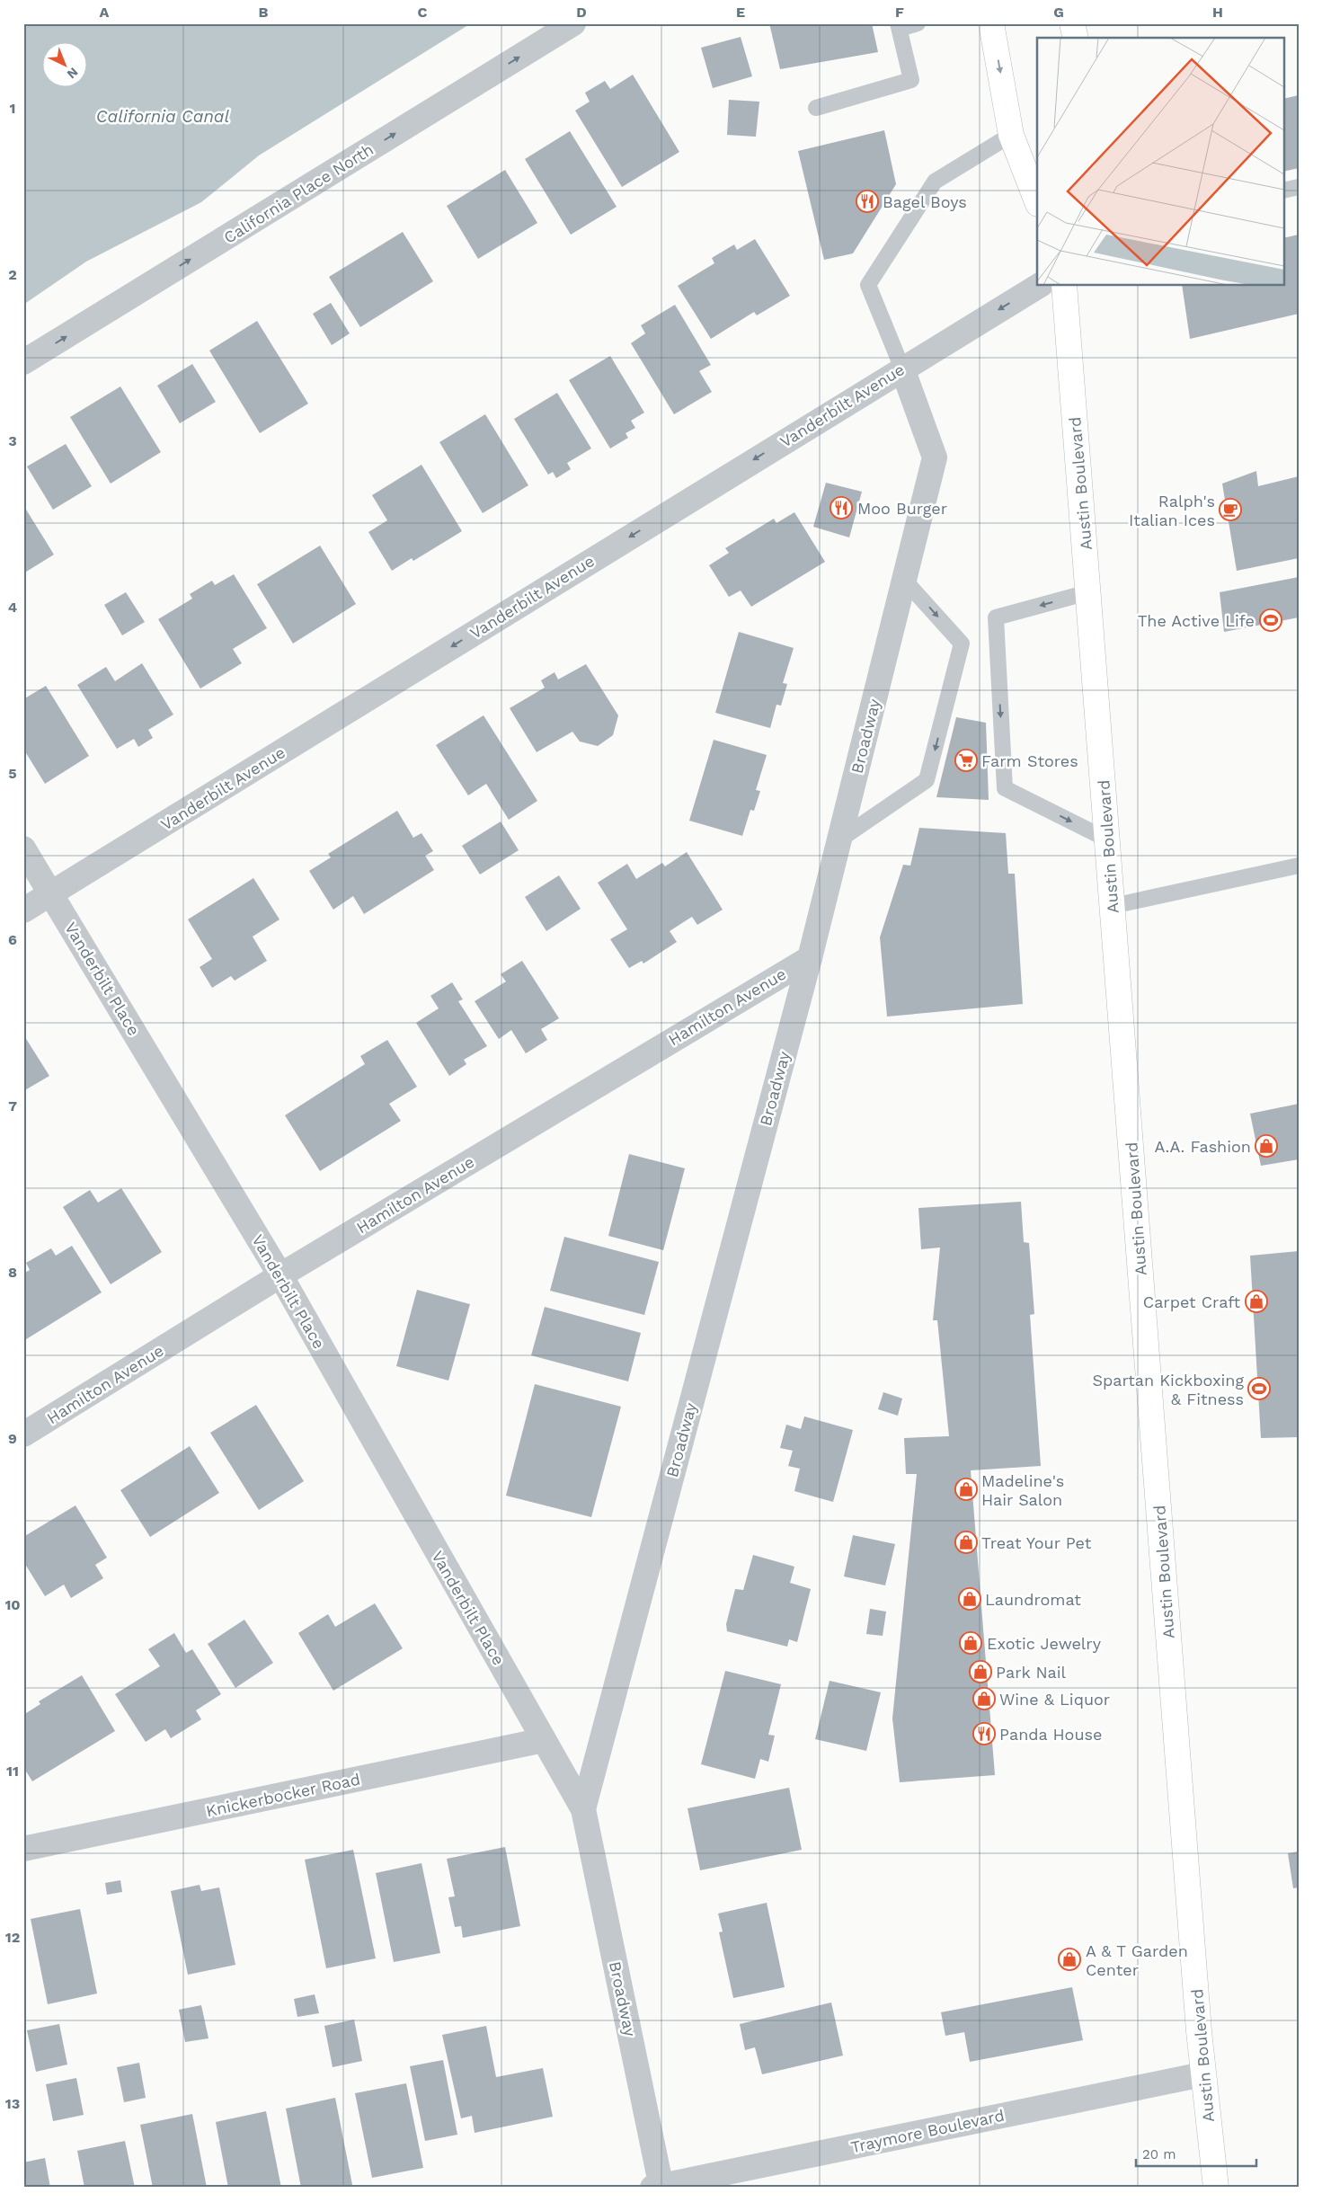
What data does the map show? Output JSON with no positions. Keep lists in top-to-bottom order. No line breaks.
{"streets":{"main road":["Austin Boulevard"],"street":["California Place North","Vanderbilt Avenue","Broadway","Vanderbilt Place","Hamilton Avenue","Knickerbocker Road","Traymore Boulevard"]},"crossings":[["Vanderbilt Avenue","Broadway"],["Vanderbilt Avenue","Vanderbilt Place"],["Austin Boulevard","Traymore Boulevard"],["Broadway","Vanderbilt Place"],["Broadway","Hamilton Avenue"],["Broadway","Knickerbocker Road"],["Broadway","Traymore Boulevard"],["Vanderbilt Place","Hamilton Avenue"],["Vanderbilt Place","Knickerbocker Road"]],"one_way":["California Place North","Vanderbilt Avenue"],"water":["California Canal"],"places":{"restaurant":["Bagel Boys","Moo Burger","Panda House"],"cafe":["Ralph's Italian Ices"],"sports":["The Active Life","Spartan Kickboxing & Fitness"],"supermarket":["Farm Stores"],"shop":["A.A. Fashion","Carpet Craft","Madeline's Hair Salon","Treat Your Pet","Laundromat","Exotic Jewelry","Park Nail","Wine & Liquor","A & T Garden Center"]},"scale_bar":"20 m","north":"bottom right","grid":{"columns":["A","B","C","D","E","F","G","H"],"rows":["1","2","3","4","5","6","7","8","9","10","11","12","13"]}}
